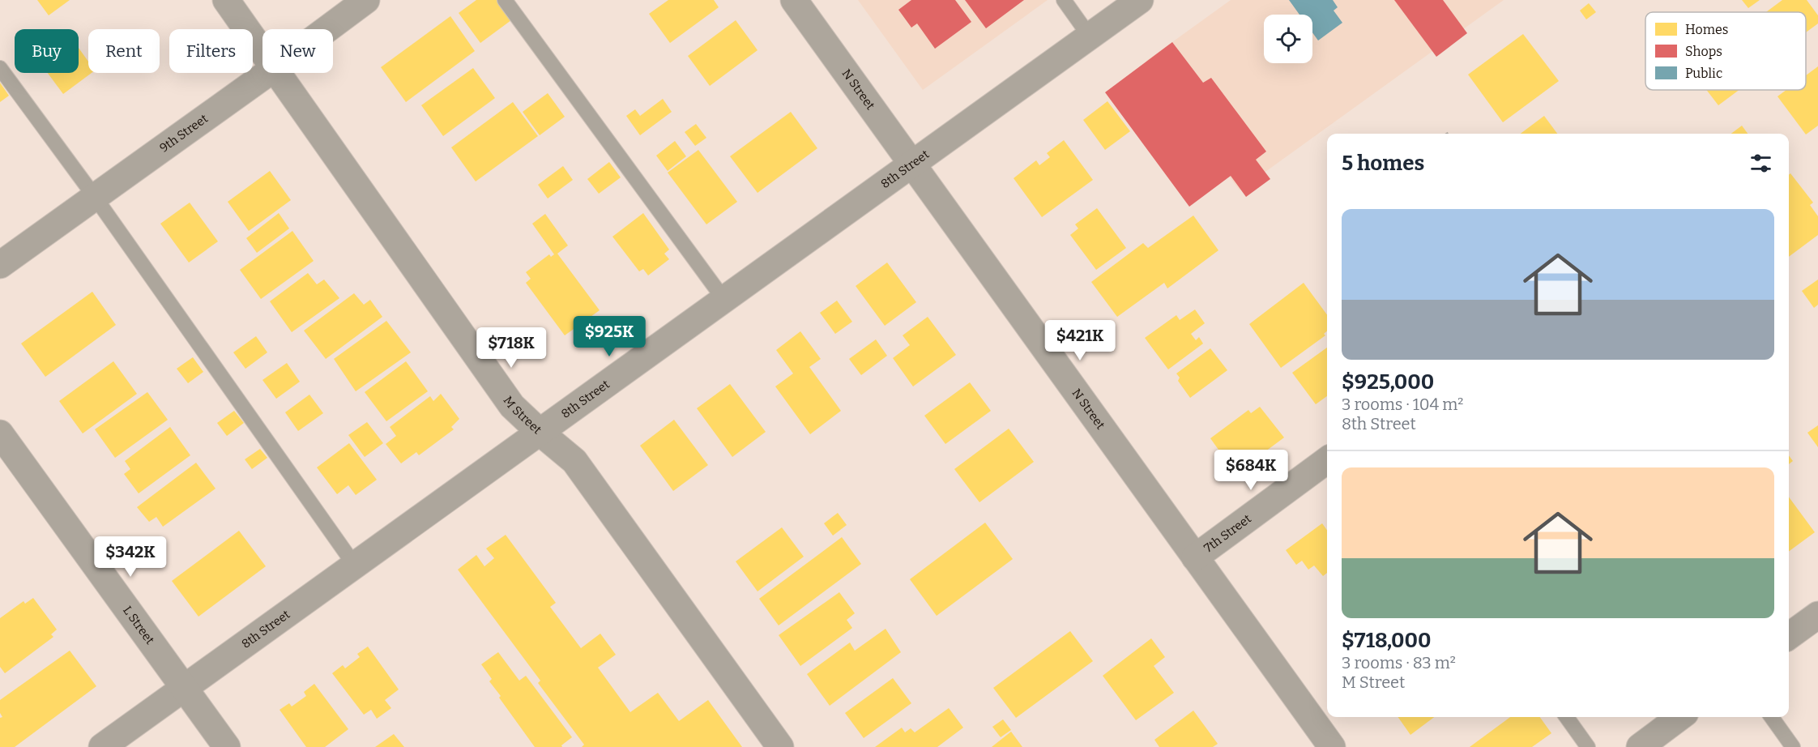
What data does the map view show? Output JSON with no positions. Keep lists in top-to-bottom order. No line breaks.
{"streets":{"street":["N Street","9th Street","8th Street","M Street","7th Street","L Street"]},"crossings":[["N Street","8th Street"],["N Street","7th Street"],["8th Street","M Street"],["8th Street","L Street"]],"legend":["Homes","Shops","Public"],"page":{"chip":["Buy","Rent","Filters","New"],"heading":"5 homes","list":[{"name":"$925,000","note":"3 rooms · 104 m² · 8th Street"},{"name":"$718,000","note":"3 rooms · 83 m² · M Street"}],"price":["$925K","$421K","$718K","$684K","$342K"]}}
